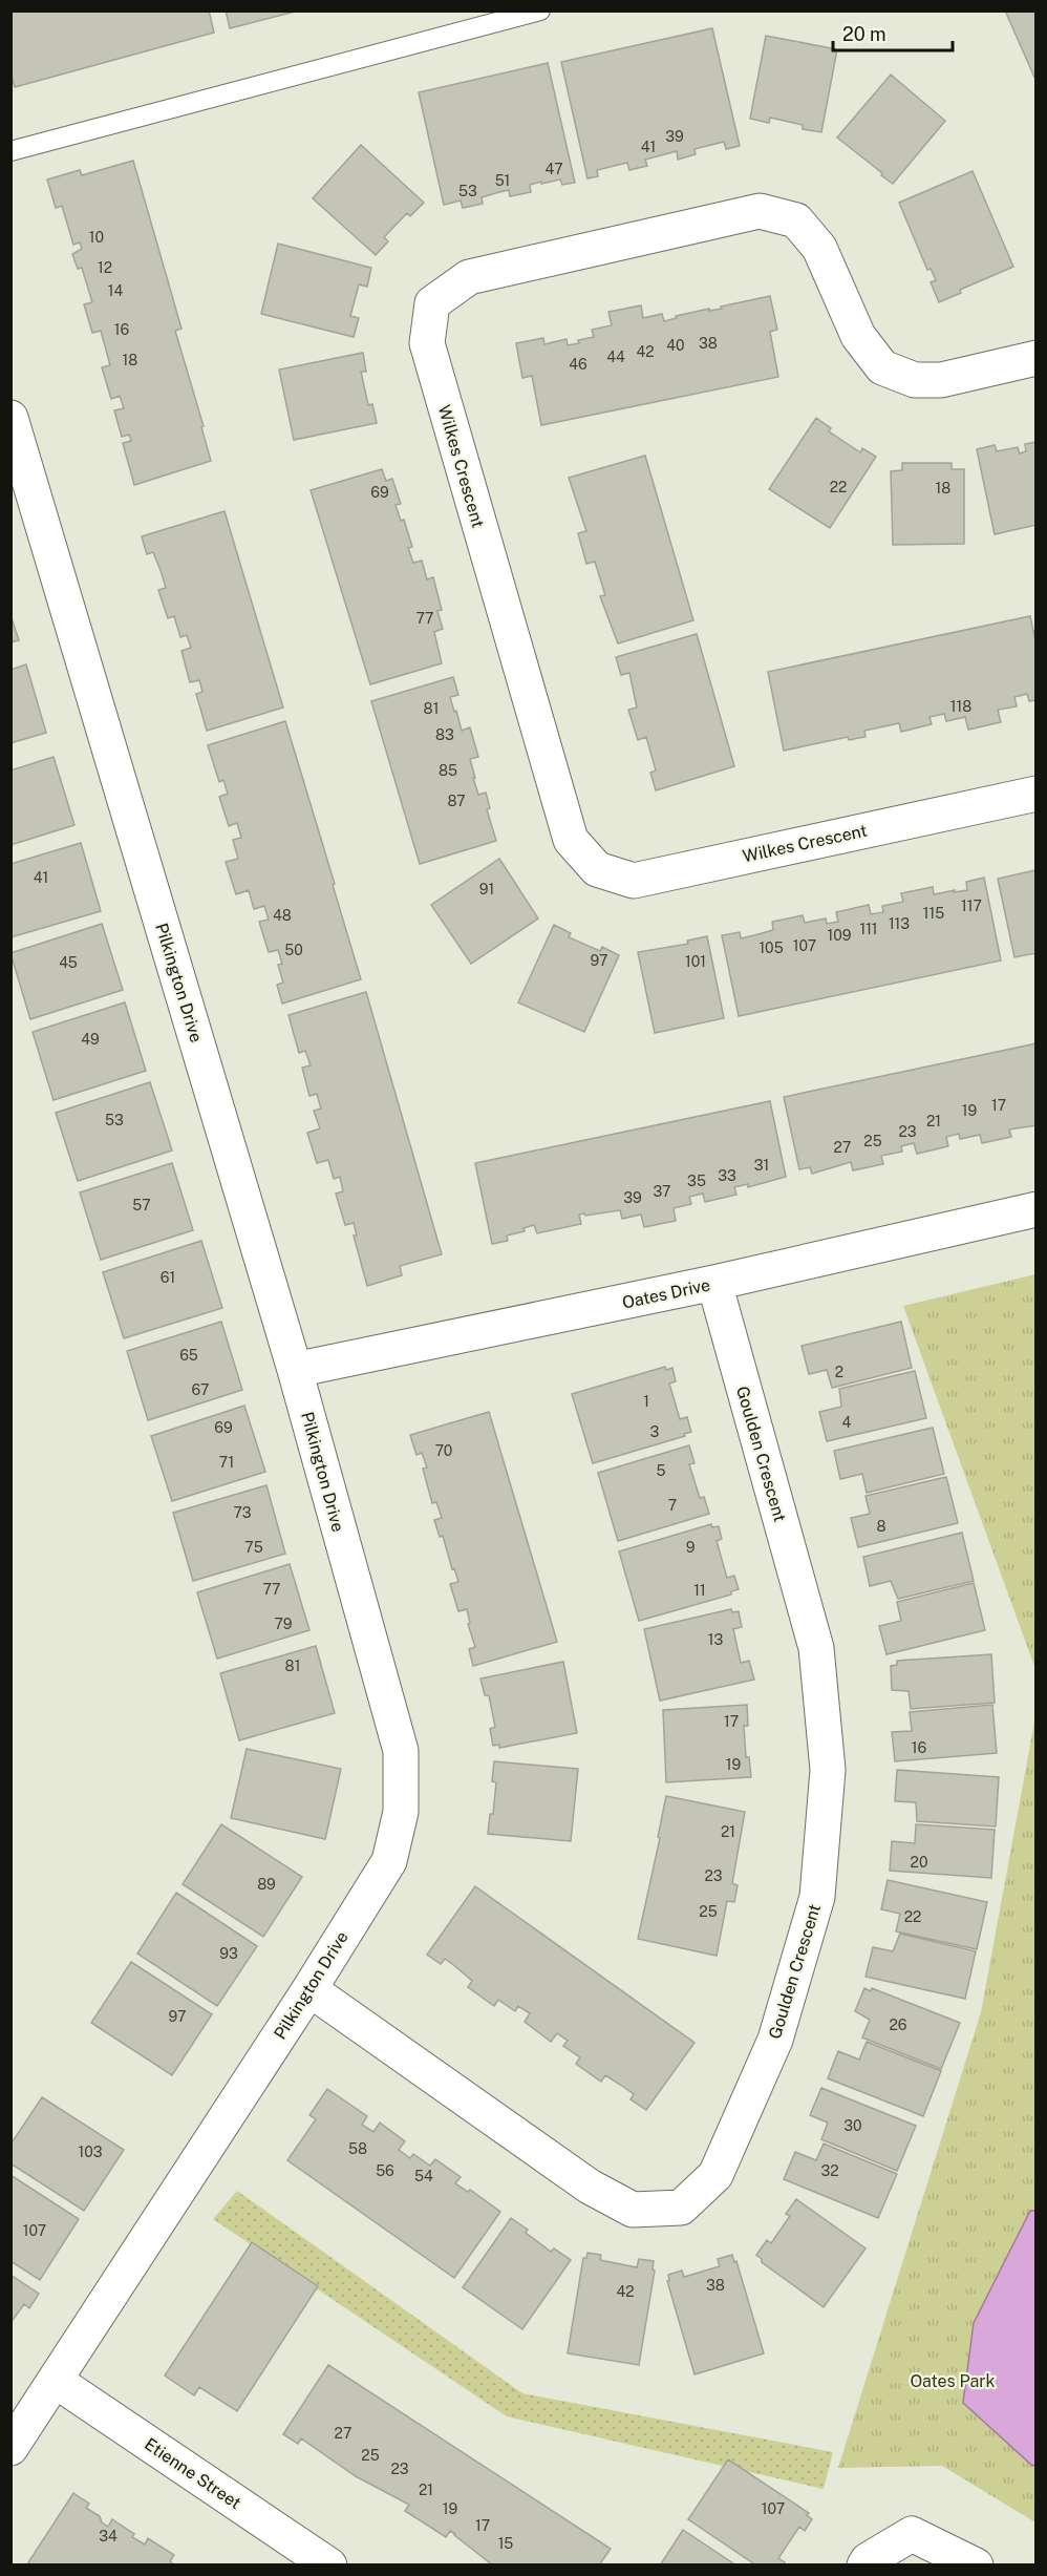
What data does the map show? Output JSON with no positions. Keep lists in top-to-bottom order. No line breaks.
{"streets":{"street":["Wilkes Crescent","Pilkington Drive","Oates Drive","Goulden Crescent","Etienne Street"]},"crossings":[["Pilkington Drive","Oates Drive"],["Pilkington Drive","Goulden Crescent"],["Pilkington Drive","Etienne Street"],["Oates Drive","Goulden Crescent"]],"parks":["Oates Park"],"house_numbers":["39","41","47","51","53","10","12","14","16","38","40","42","44","18","46","22","18","69","77","118","81","83","85","87","41","91","117","115","48","113","111","109","107","105","50","97","101","45","49","17","19","53","21","23","25","27","31","33","35","37","39","57","61","65","2","67","1","4","69","3","70","71","5","7","73","8","75","9","77","11","79","13","81","17","16","19","21","20","23","89","25","22","93","97","26","30","58","103","56","32","54","107","38","42","27","25","23","21","19","107","17","34","15"],"scale_bar":"20 m"}
